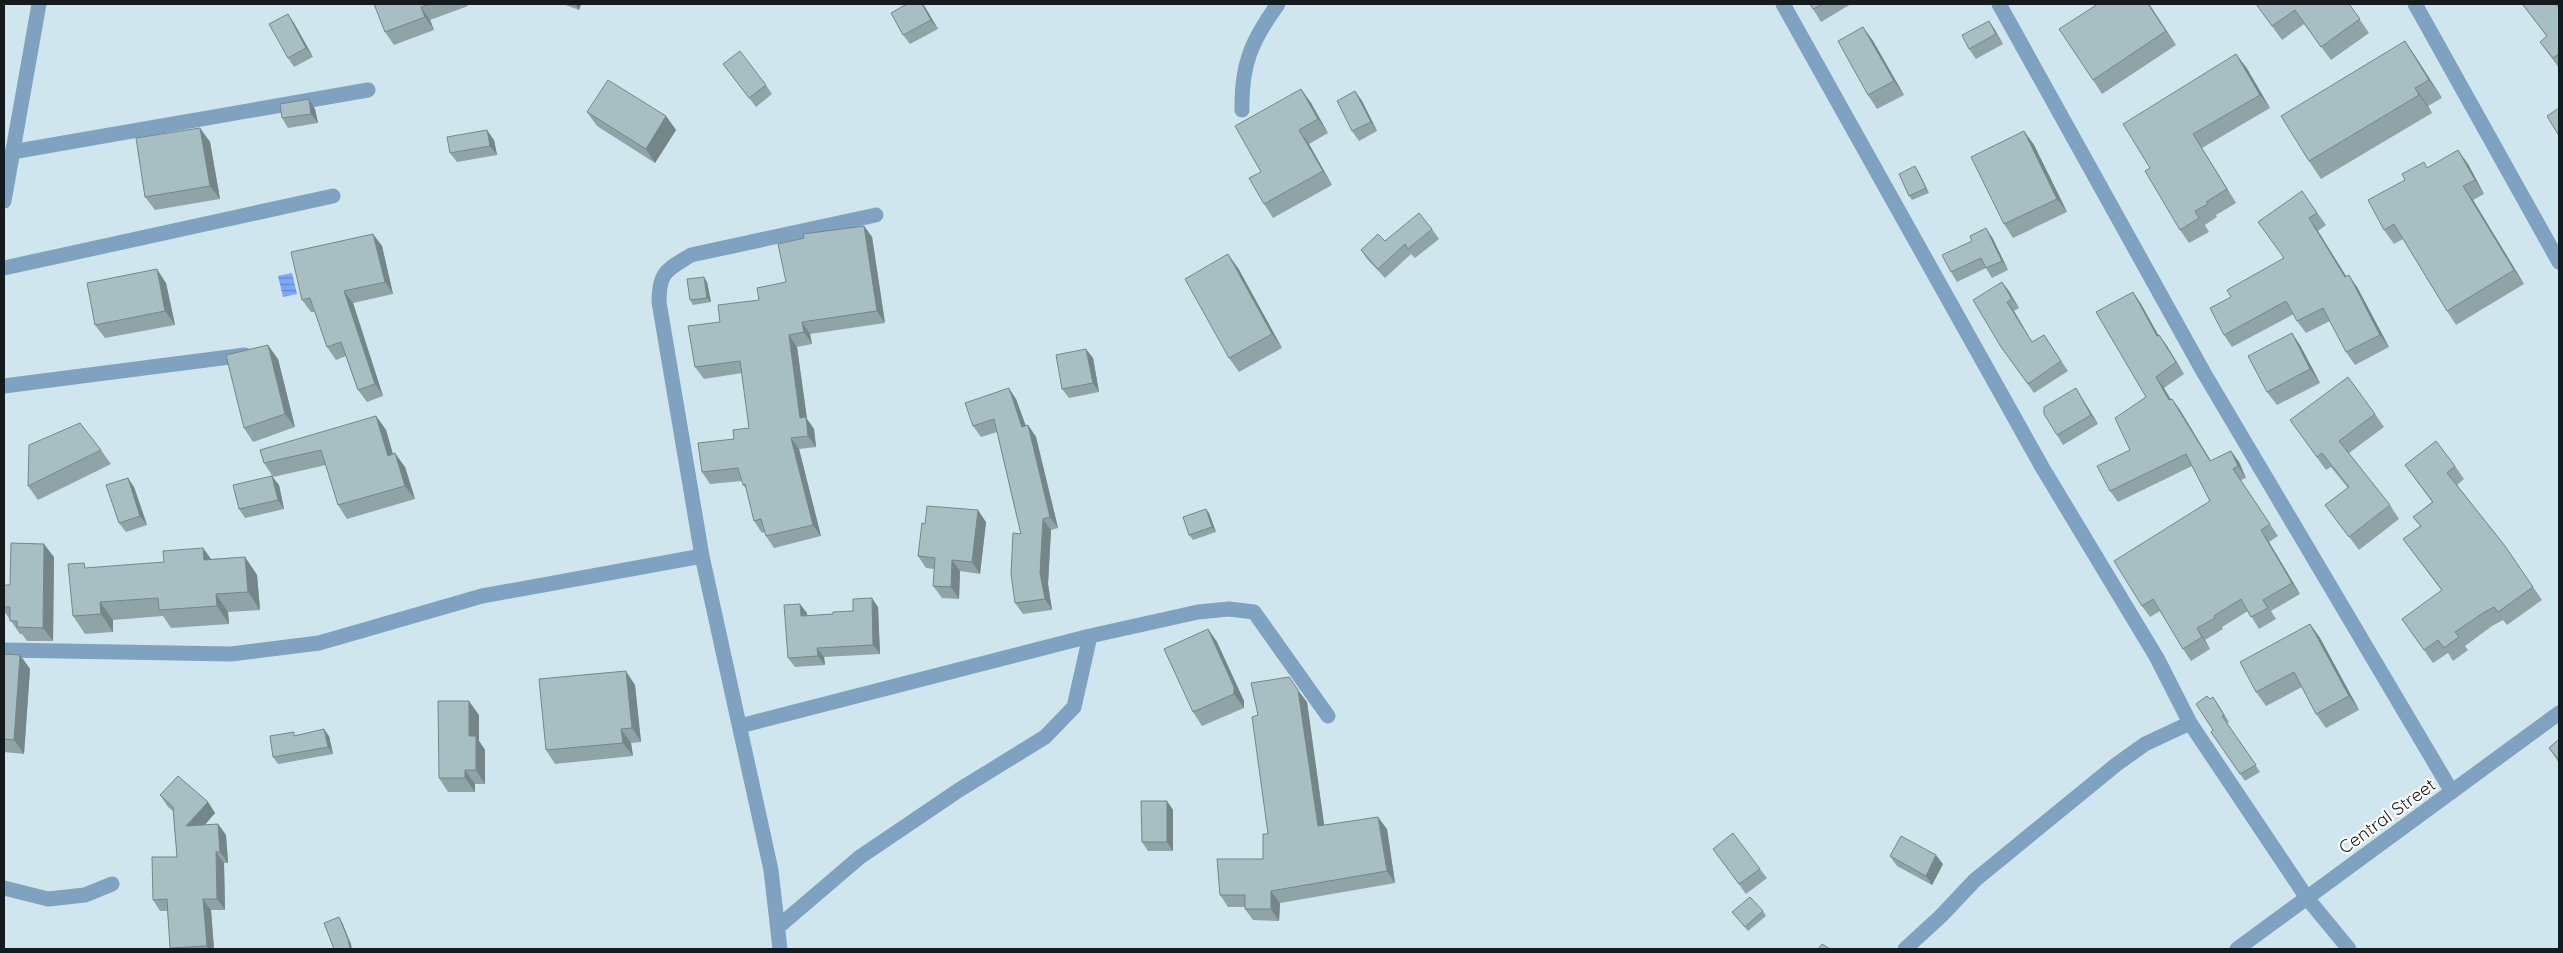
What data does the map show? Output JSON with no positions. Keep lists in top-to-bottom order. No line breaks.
{"streets":{"street":["Central Street"]}}
